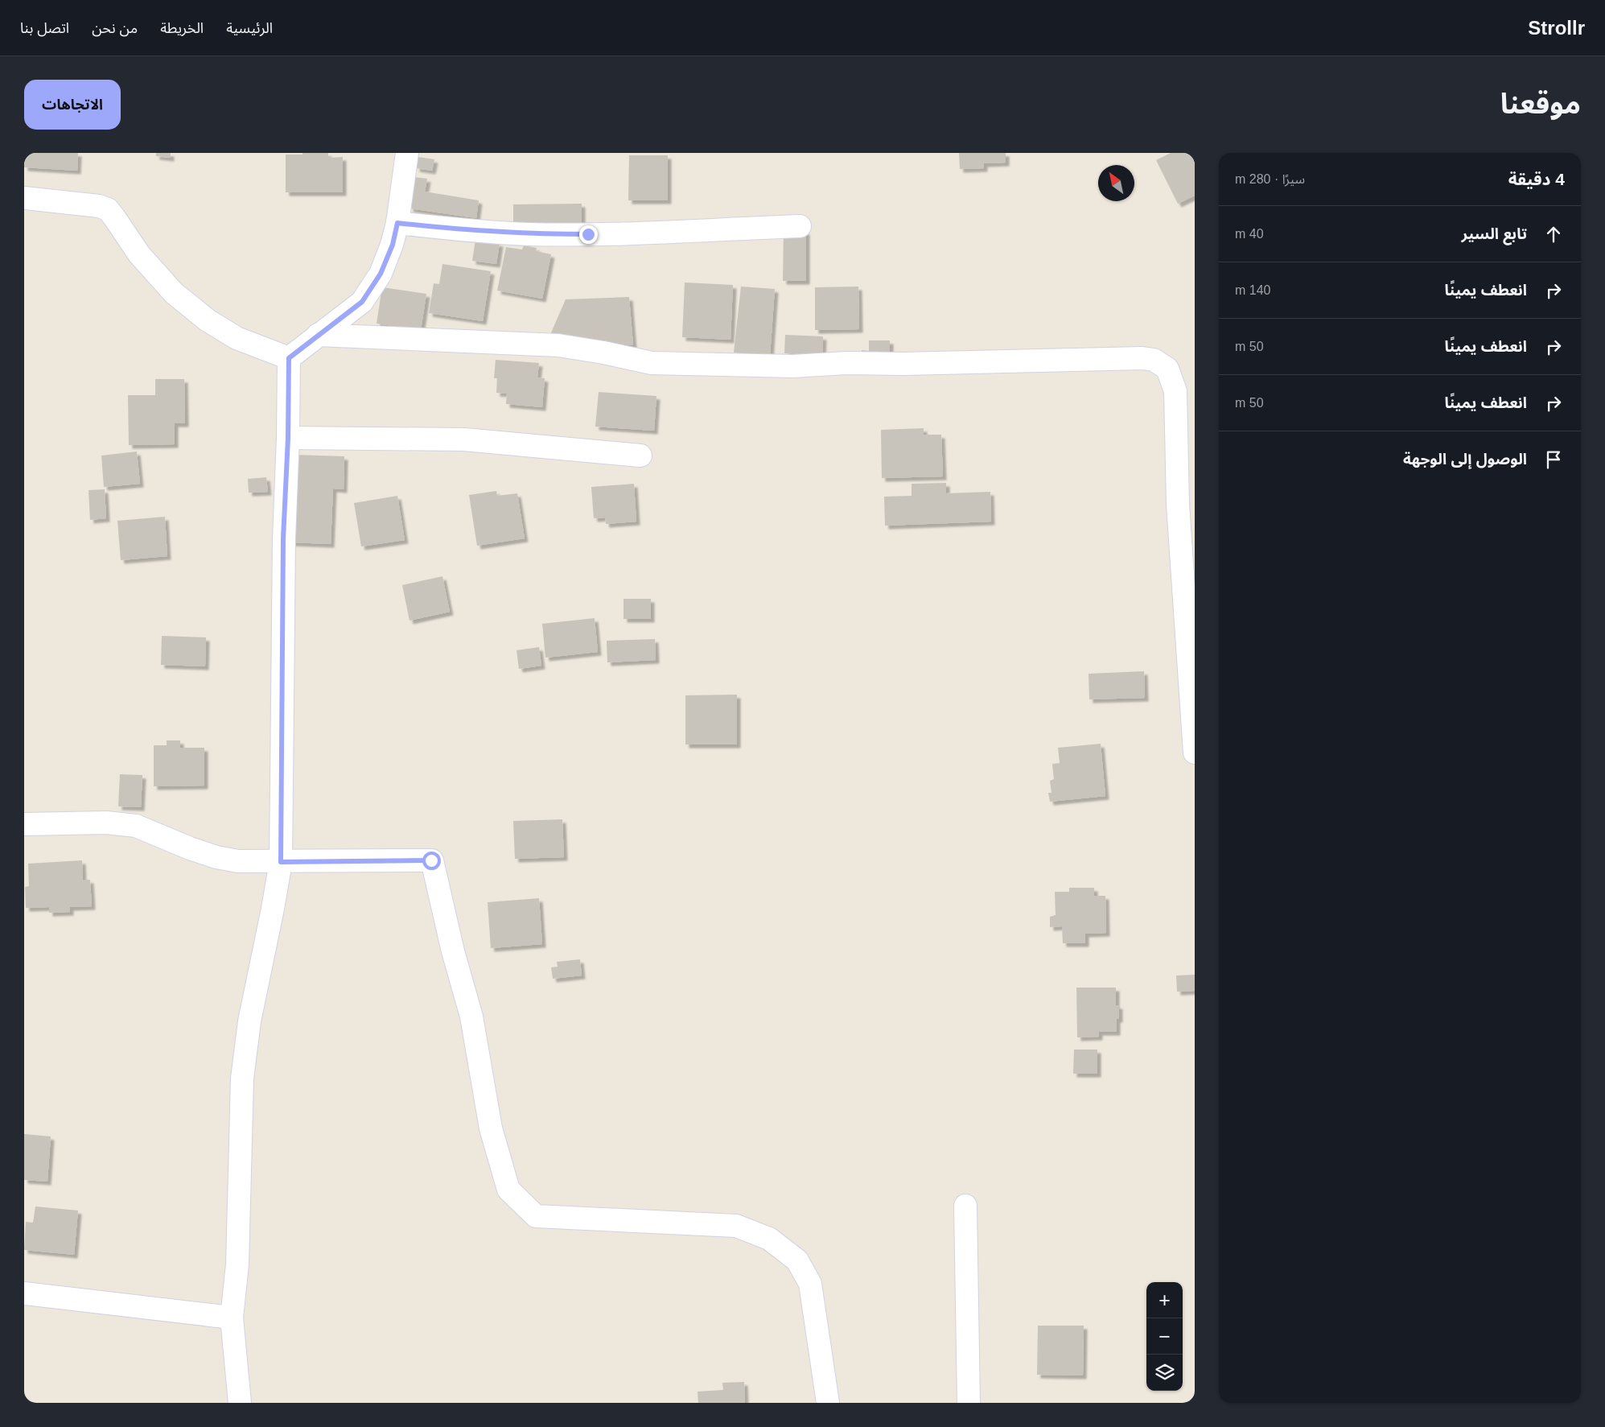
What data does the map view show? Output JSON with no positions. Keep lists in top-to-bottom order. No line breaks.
{"north":"top left","page":{"header":"Strollr","nav":["الرئيسية","الخريطة","من نحن","اتصل بنا"],"title":"موقعنا","buttons":"الاتجاهات","heading":["4 دقيقة","سيرًا · 280 m"],"list":[["تابع السير","40 m"],["انعطف يمينًا","140 m"],["انعطف يمينًا","50 m"],["انعطف يمينًا","50 m"],"الوصول إلى الوجهة"],"map_buttons":["+","−"]}}
